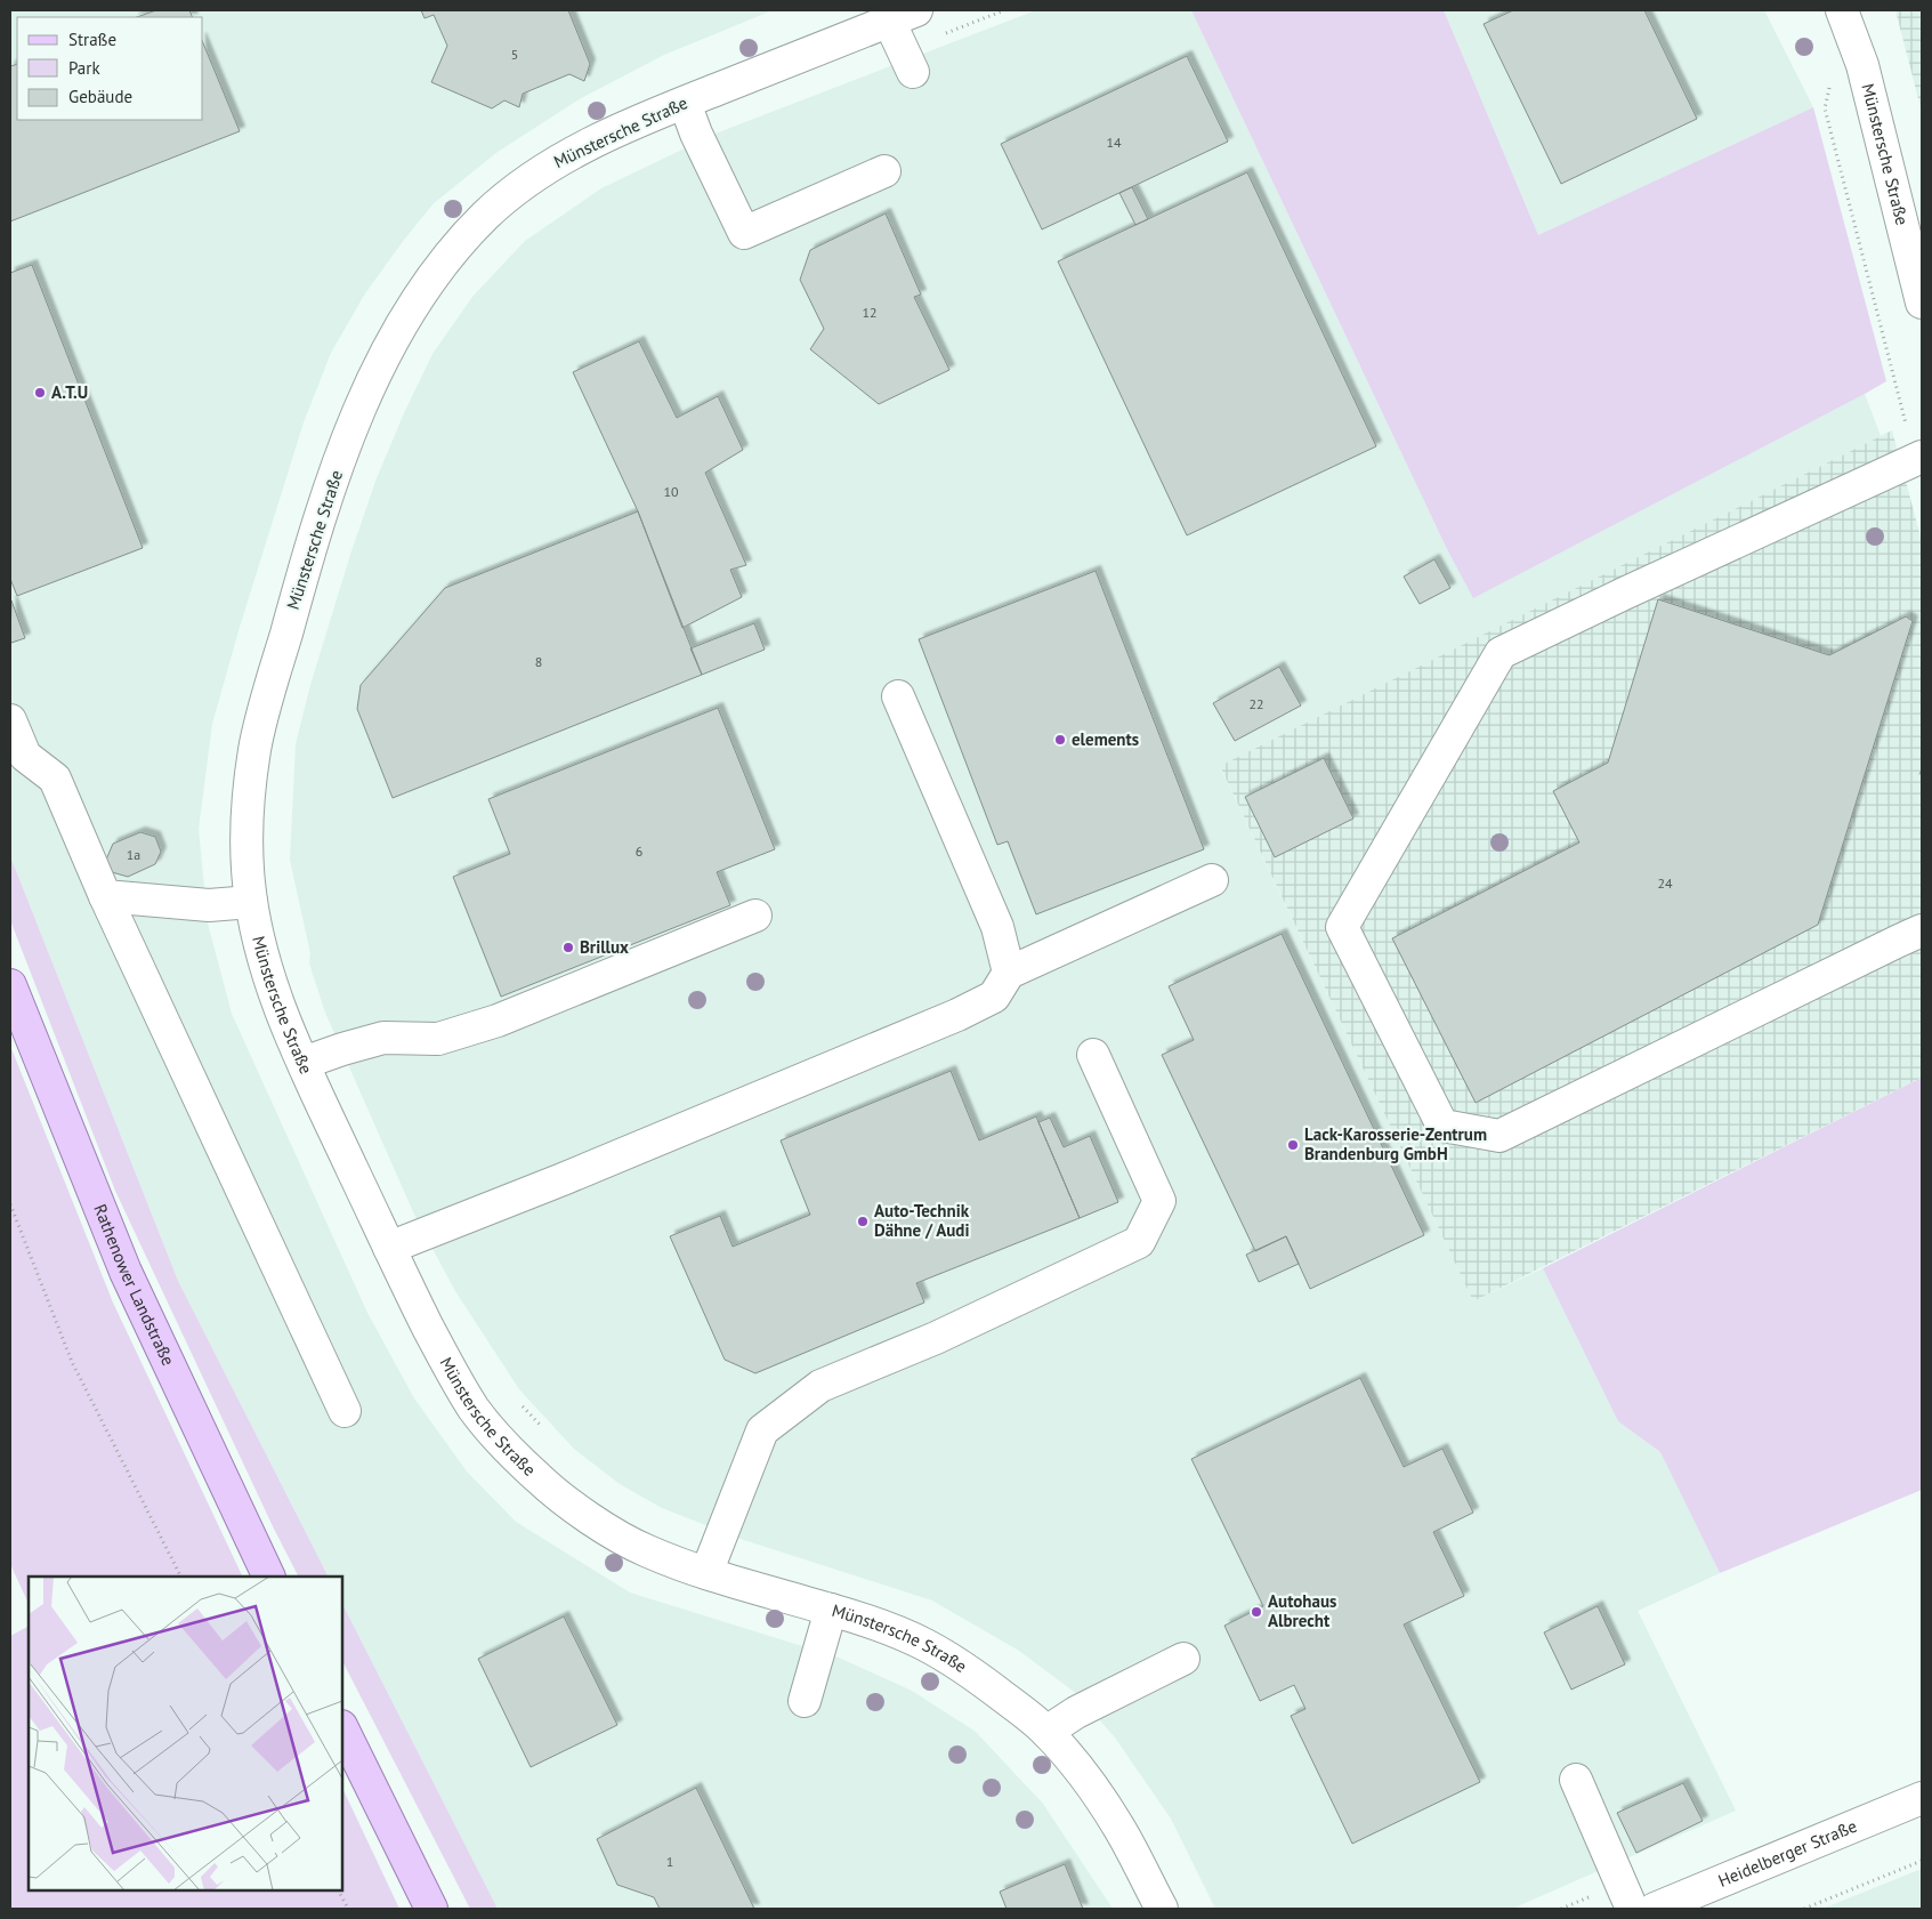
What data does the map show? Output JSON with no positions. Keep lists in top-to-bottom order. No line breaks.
{"streets":{"main road":["Rathenower Landstraße"],"street":["Münstersche Straße","Heidelberger Straße"]},"places":["A.T.U","elements","Brillux","Lack-Karosserie-Zentrum Brandenburg GmbH","Auto-Technik Dähne / Audi","Autohaus Albrecht"],"house_numbers":["5","14","12","10","8","22","6","1a","24","1"],"legend":["Straße","Park","Gebäude"]}
